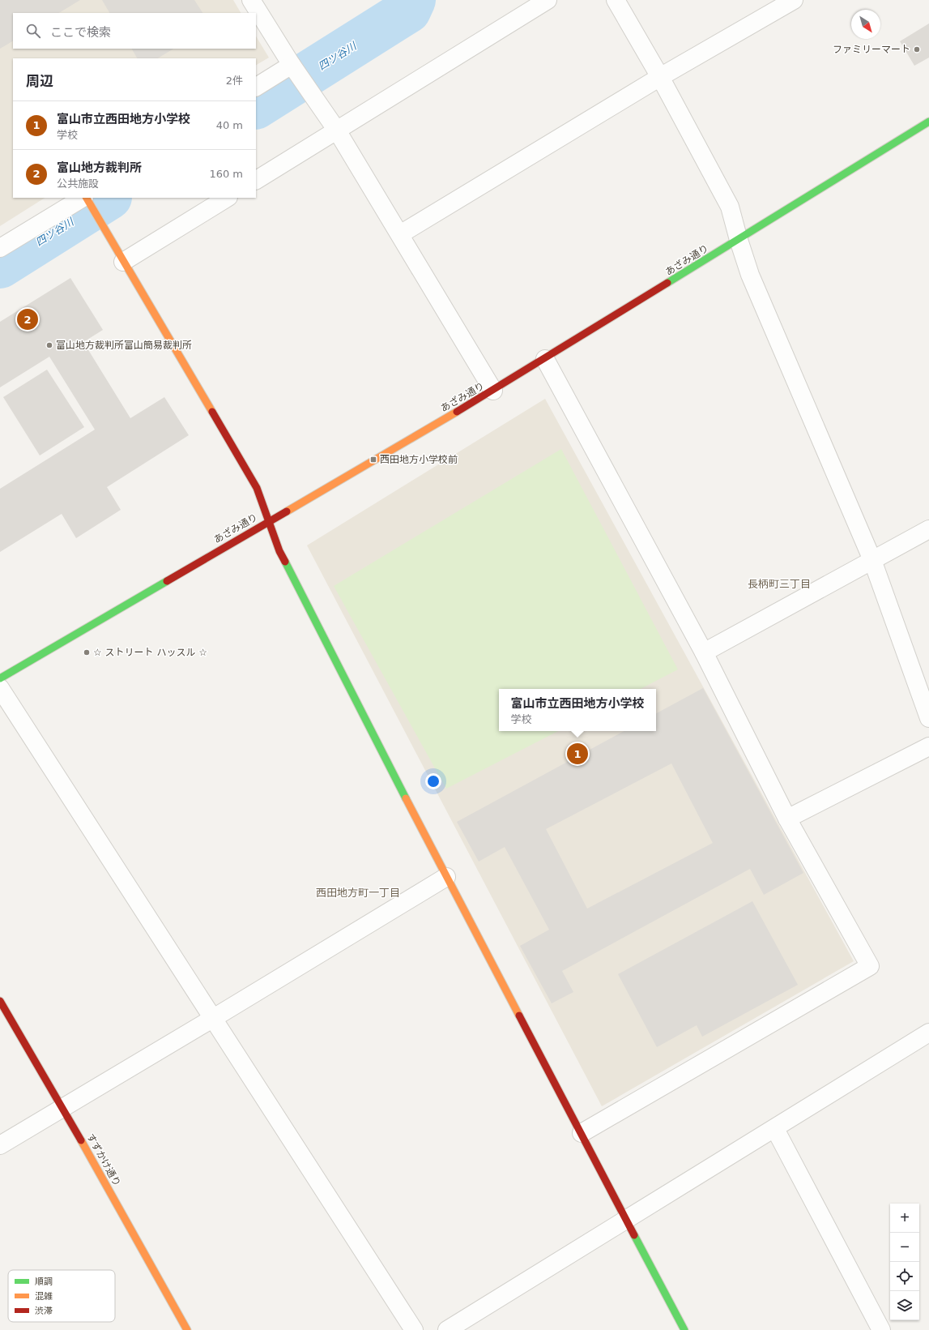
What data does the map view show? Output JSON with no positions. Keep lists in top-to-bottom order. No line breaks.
{"streets":{"street":["あざみ通り","すずかけ通り"]},"districts":["長柄町三丁目","西田地方町一丁目"],"water":["四ツ谷川"],"places":{"other":["ファミリーマート","富山地方裁判所富山簡易裁判所","☆ ストリート ハッスル ☆"],"transit":["西田地方小学校前"]},"legend":["順調","混雑","渋滞"],"north":"bottom right","page":{"search":"ここで検索","heading":["周辺","2件"],"list":[{"mark":"1","name":"富山市立西田地方小学校","note":"学校","value":"40 m"},{"mark":"2","name":"富山地方裁判所","note":"公共施設","value":"160 m"}],"pins":["2","1"],"popup":["富山市立西田地方小学校","学校"],"map_buttons":["+","−"]}}
